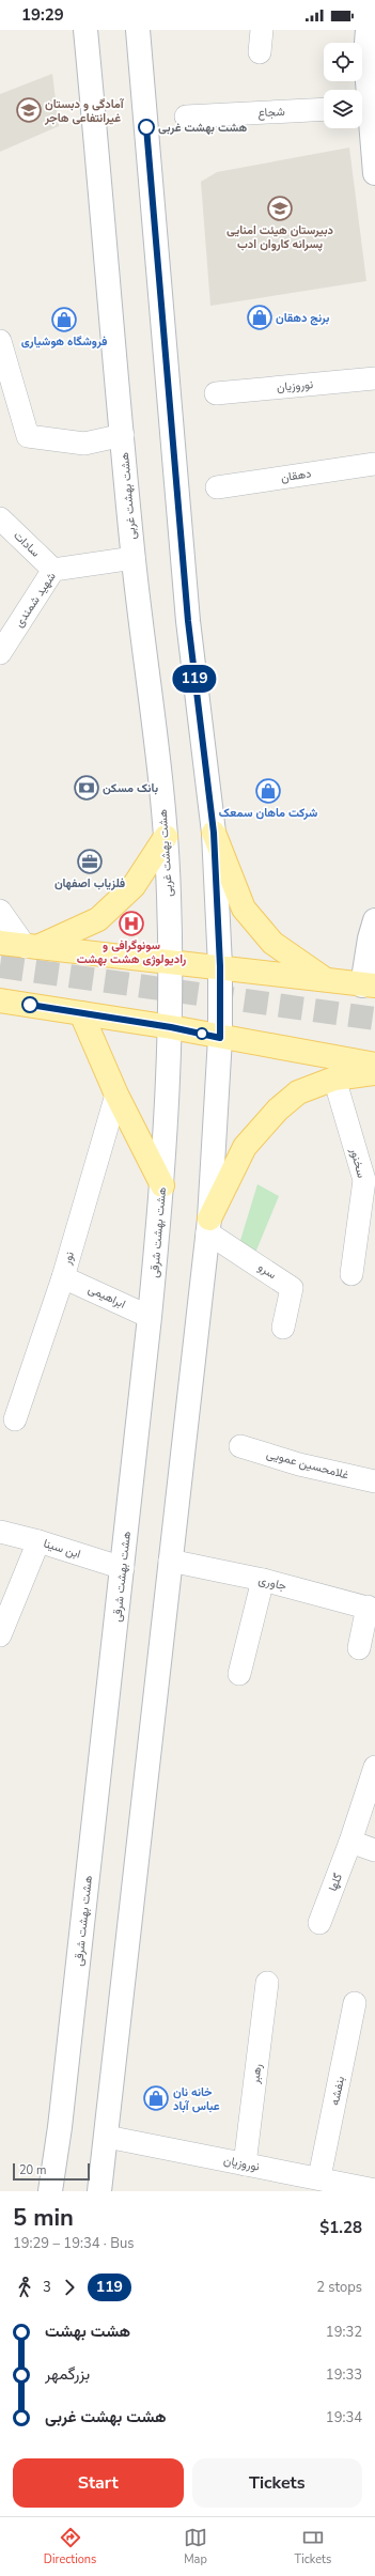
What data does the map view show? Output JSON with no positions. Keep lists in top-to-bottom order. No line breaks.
{"streets":{"main road":["هشت بهشت غربی","هشت بهشت شرقی"],"street":["شجاع","نوروزیان","دهقان","سادات","شهید شمندی","سخنور","نور","سرو","ابراهیمی","غلامحسین عمویی","ابن سینا","جاوری","گلها","رهبر","بنفشه"]},"crossings":[["نوروزیان","رهبر"],["نوروزیان","بنفشه"],["هشت بهشت غربی","شهید شمندی"],["هشت بهشت غربی","هشت بهشت شرقی"],["سادات","شهید شمندی"],["هشت بهشت شرقی","ابراهیمی"],["هشت بهشت شرقی","ابن سینا"],["نور","ابراهیمی"]],"places":{"school or university":["آمادگی و دبستان غیرانتفاعی هاجر","دبیرستان هیئت امنایی پسرانه کاروان ادب"],"other":["هشت بهشت غربی"],"shop":["برنج دهقان","فروشگاه هوشیاری","شرکت ماهان سمعک","خانه نان عباس آباد"],"bank":["بانک مسکن"],"office":["فلزیاب اصفهان"],"hospital":["سونوگرافی و رادیولوژی هشت بهشت"]},"lines":["bus line 119"],"scale_bar":"20 m","page":{"status":"19:29","on_map":"119","scale":"20 m","heading":["5 min","19:29 – 19:34 · Bus","$1.28"],"legs":["3","119","2 stops"],"list":[{"name":"هشت بهشت","value":"19:32"},{"name":"بزرگمهر","value":"19:33"},{"name":"هشت بهشت غربی","value":"19:34"}],"buttons":["Start","Tickets"],"tabs":["Directions","Map","Tickets"]}}
